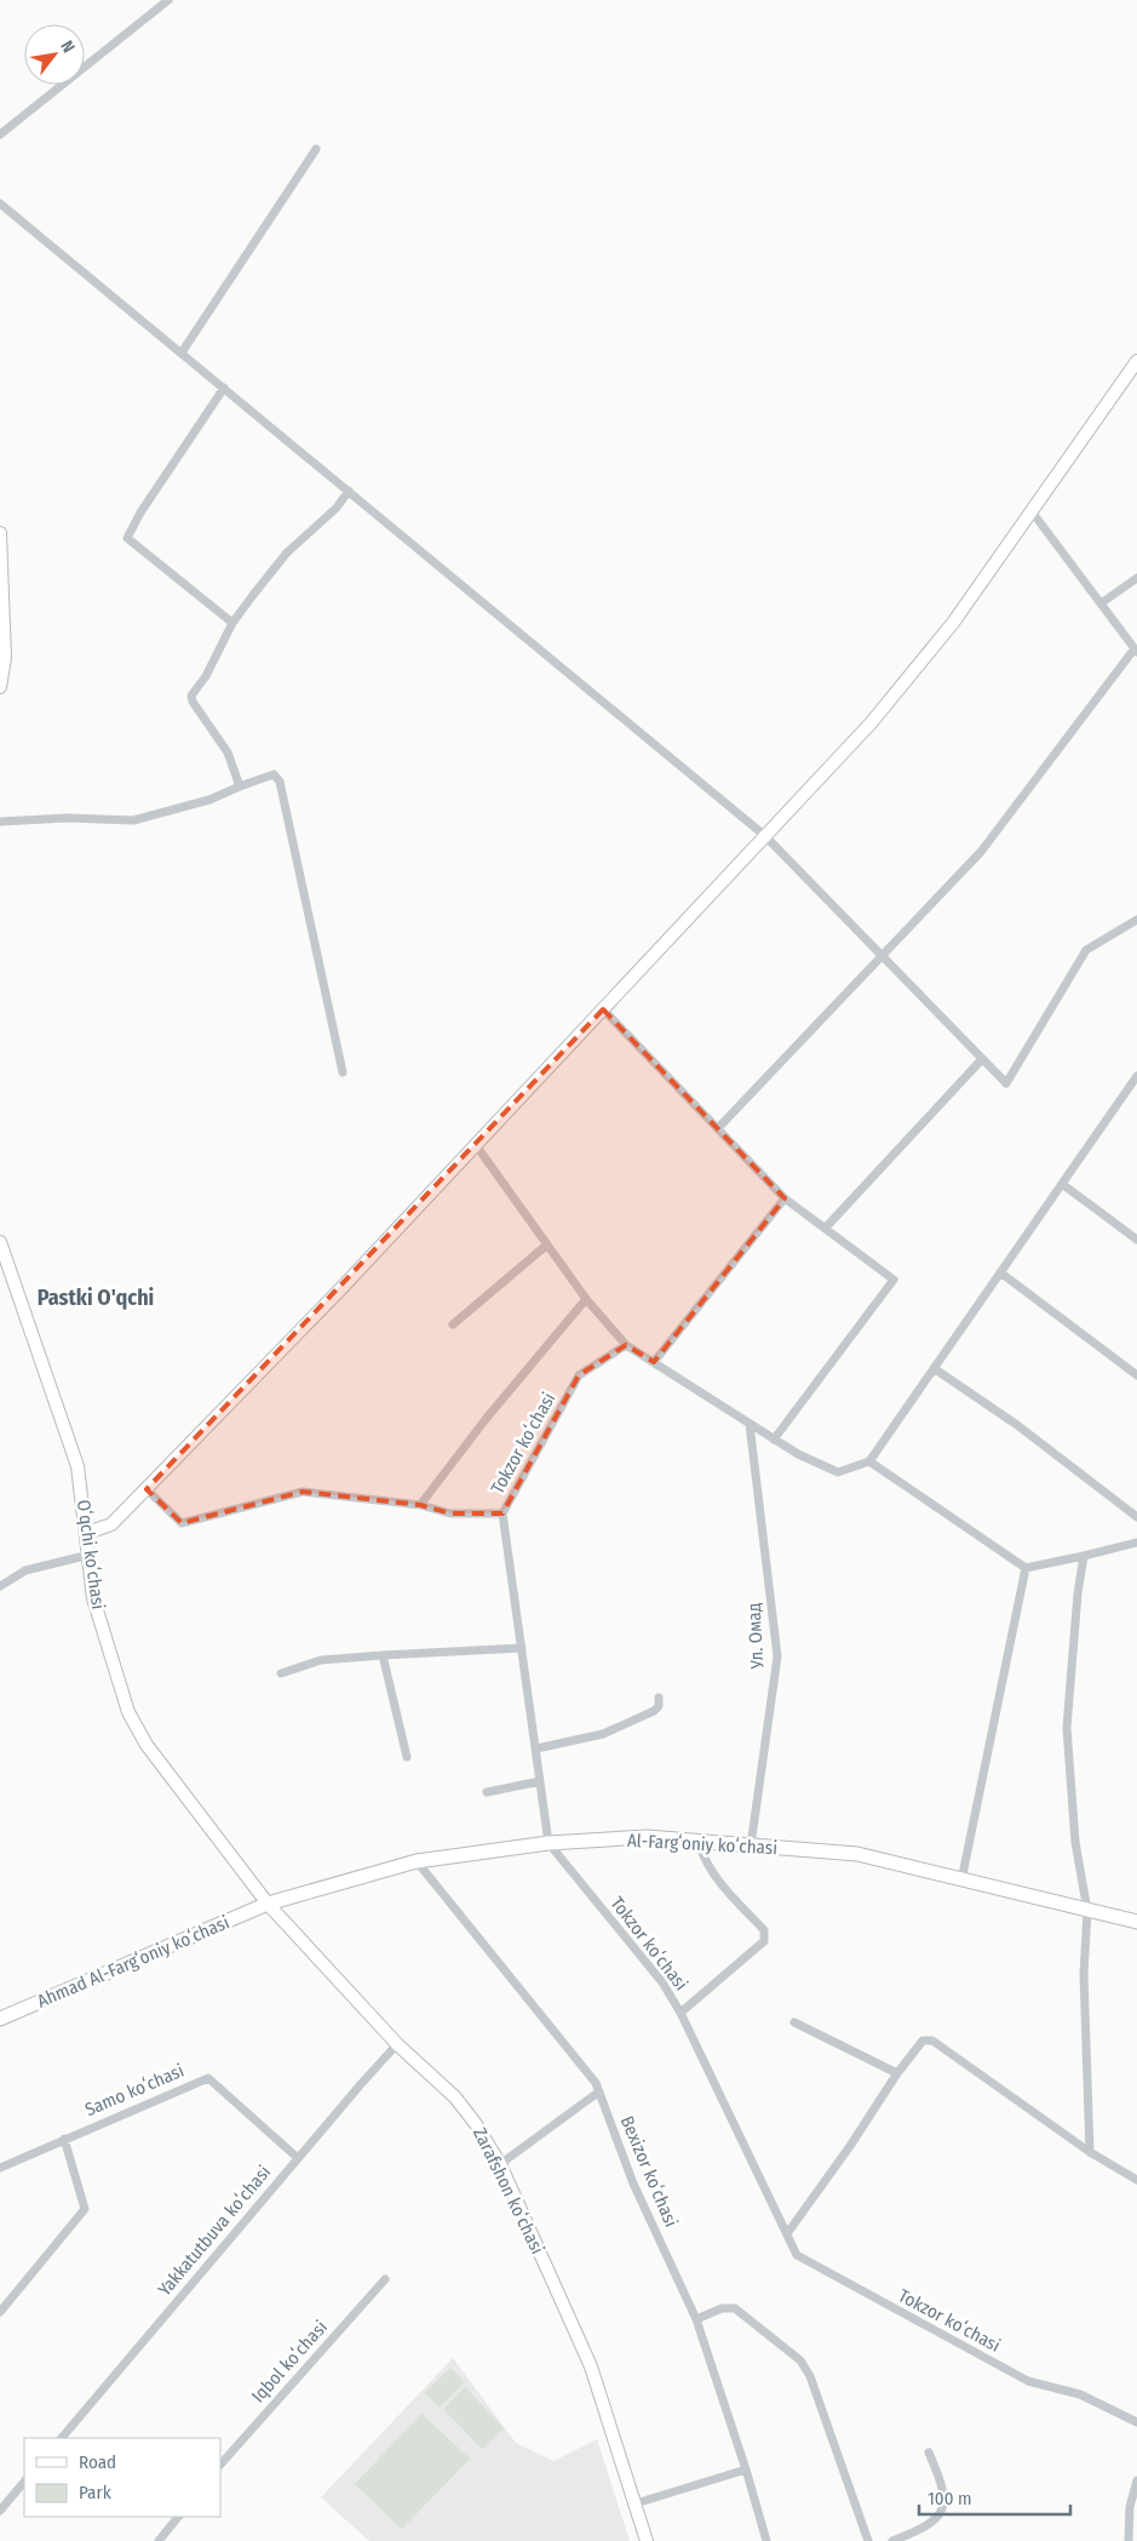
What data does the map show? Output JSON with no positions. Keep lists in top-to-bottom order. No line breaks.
{"streets":{"main road":["Oʻqchi koʻchasi","Al-Fargʻoniy koʻchasi","Ahmad Al-Fargʻoniy koʻchasi","Zarafshon koʻchasi"],"street":["Tokzor koʻchasi","Ул. Омад","Samo koʻchasi","Bexizor koʻchasi","Yakkatutbuva koʻchasi","Iqbol koʻchasi"]},"crossings":[["Tokzor koʻchasi","Al-Fargʻoniy koʻchasi"],["Oʻqchi koʻchasi","Al-Fargʻoniy koʻchasi"],["Oʻqchi koʻchasi","Ahmad Al-Fargʻoniy koʻchasi"],["Oʻqchi koʻchasi","Zarafshon koʻchasi"],["Ул. Омад","Al-Fargʻoniy koʻchasi"],["Al-Fargʻoniy koʻchasi","Ahmad Al-Fargʻoniy koʻchasi"],["Al-Fargʻoniy koʻchasi","Bexizor koʻchasi"],["Al-Fargʻoniy koʻchasi","Zarafshon koʻchasi"],["Ahmad Al-Fargʻoniy koʻchasi","Zarafshon koʻchasi"],["Samo koʻchasi","Yakkatutbuva koʻchasi"],["Zarafshon koʻchasi","Yakkatutbuva koʻchasi"]],"districts":["Pastki O'qchi"],"legend":["Road","Park"],"scale_bar":"100 m","north":"top right"}
